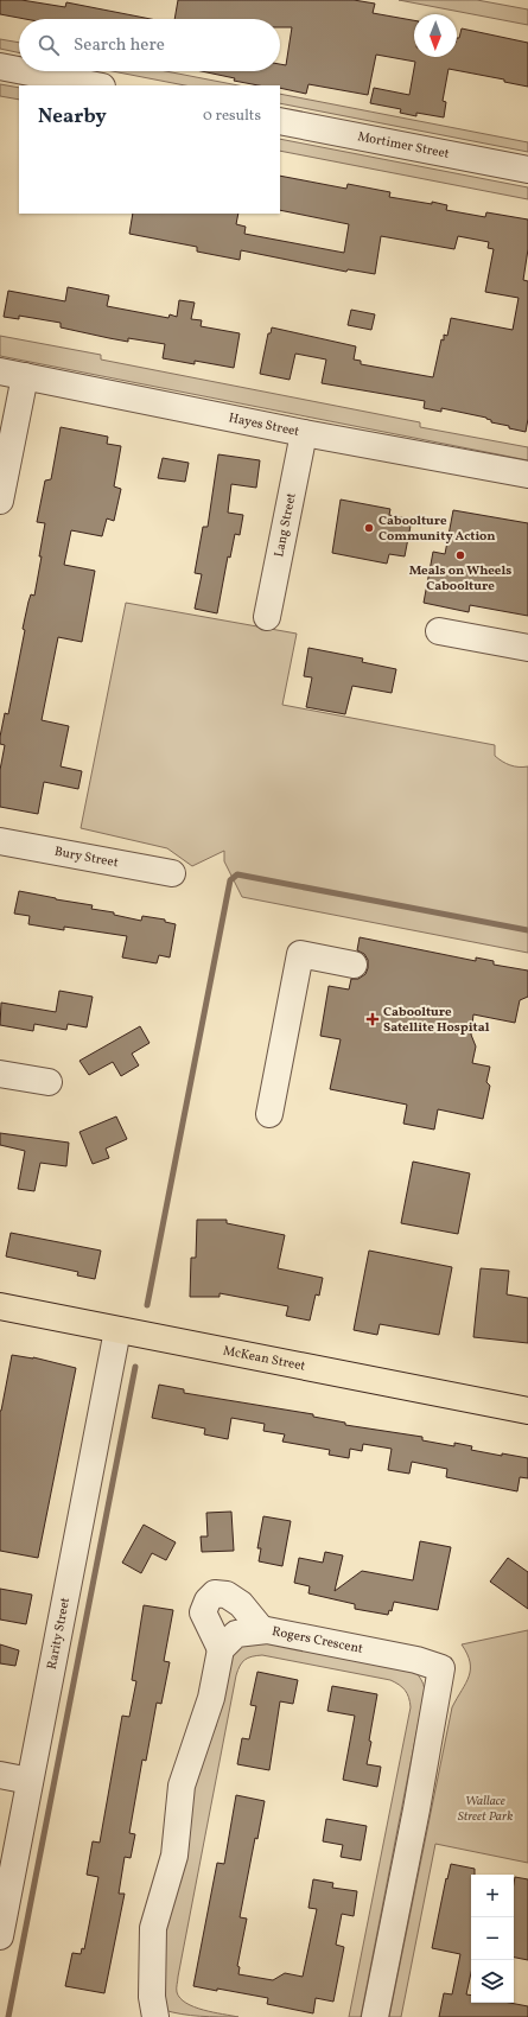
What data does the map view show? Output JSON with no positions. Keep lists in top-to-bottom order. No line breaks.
{"streets":{"main road":["McKean Street"],"street":["Mortimer Street","Hayes Street","Lang Street","Bury Street","Rarity Street","Rogers Crescent"]},"crossings":[["Hayes Street","Lang Street"],["McKean Street","Rarity Street"]],"parks":["Wallace Street Park"],"places":{"other":["Caboolture Community Action","Meals on Wheels Caboolture"],"health":["Caboolture Satellite Hospital"]},"north":"bottom","page":{"search":"Search here","heading":["Nearby","0 results"],"map_buttons":["+","−"]}}
